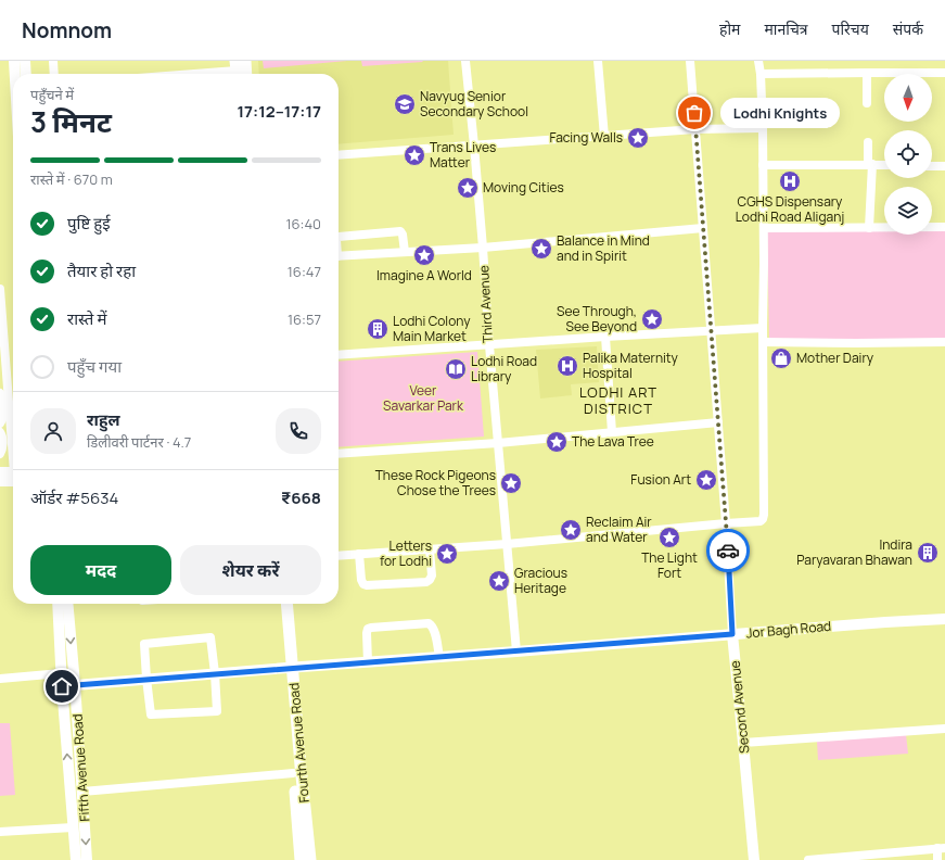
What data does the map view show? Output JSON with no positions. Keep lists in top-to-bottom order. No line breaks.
{"streets":{"main road":["Fourth Avenue Road"],"street":["Third Avenue","Jor Bagh Road","Second Avenue","Fifth Avenue Road"]},"crossings":[["Third Avenue","Jor Bagh Road"],["Jor Bagh Road","Second Avenue"],["Jor Bagh Road","Fourth Avenue Road"],["Jor Bagh Road","Fifth Avenue Road"]],"districts":["LODHI ART DISTRICT"],"parks":["Veer Savarkar Park"],"places":{"school or university":["Navyug Senior Secondary School"],"other":["Lodhi Knights"],"place":["Facing Walls","Trans Lives Matter","Moving Cities","Balance in Mind and in Spirit","Imagine A World","See Through, See Beyond","The Lava Tree","Fusion Art","These Rock Pigeons Chose the Trees","Reclaim Air and Water","The Light Fort","Letters for Lodhi","Gracious Heritage"],"hospital":["CGHS Dispensary Lodhi Road Aliganj","Palika Maternity Hospital"],"building":["Lodhi Colony Main Market","Indira Paryavaran Bhawan"],"shop":["Mother Dairy"],"library":["Lodhi Road Library"]},"north":"bottom","page":{"header":"Nomnom","nav":["होम","मानचित्र","परिचय","संपर्क"],"heading":["3 मिनट","पहुँचने में","17:12–17:17"],"panel":["राहुल","डिलीवरी पार्टनर · 4.7","ऑर्डर #5634","₹668"],"bubble":"Lodhi Knights","bar":"रास्ते में · 670 m","list":[["पुष्टि हुई","16:40"],["तैयार हो रहा","16:47"],["रास्ते में","16:57"],"पहुँच गया"],"buttons":["मदद","शेयर करें"]}}
